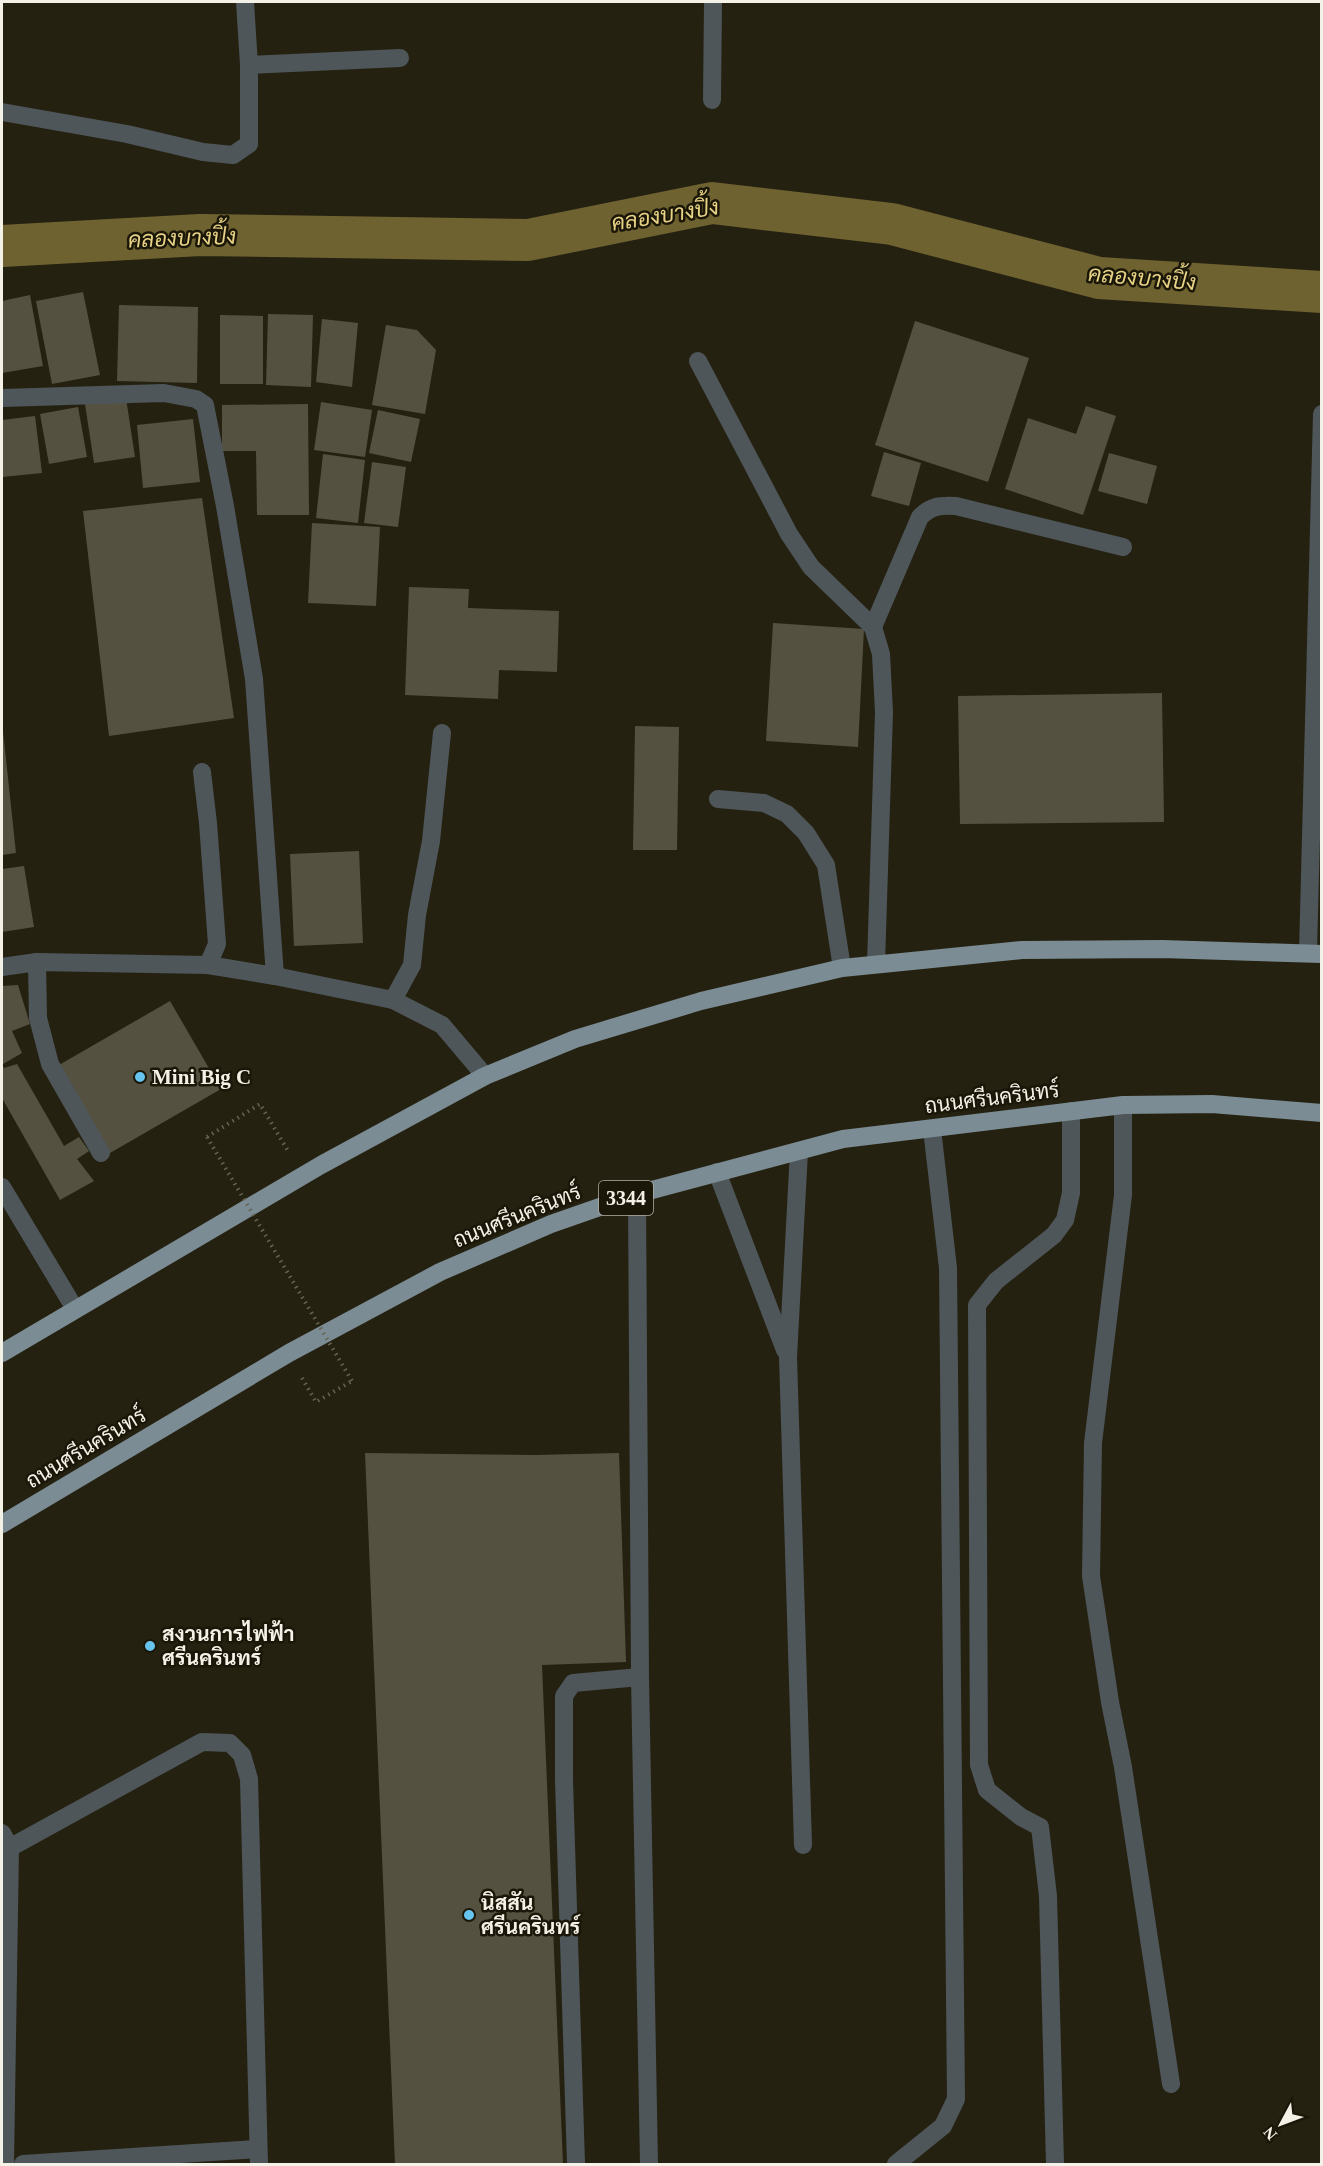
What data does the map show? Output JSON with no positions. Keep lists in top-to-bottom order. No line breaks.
{"streets":{"main road":["ถนนศรีนครินทร์","3344"]},"water":["คลองบางปิ้ง"],"places":["Mini Big C","สงวนการไฟฟ้า ศรีนครินทร์","นิสสัน ศรีนครินทร์"],"north":"bottom left"}
